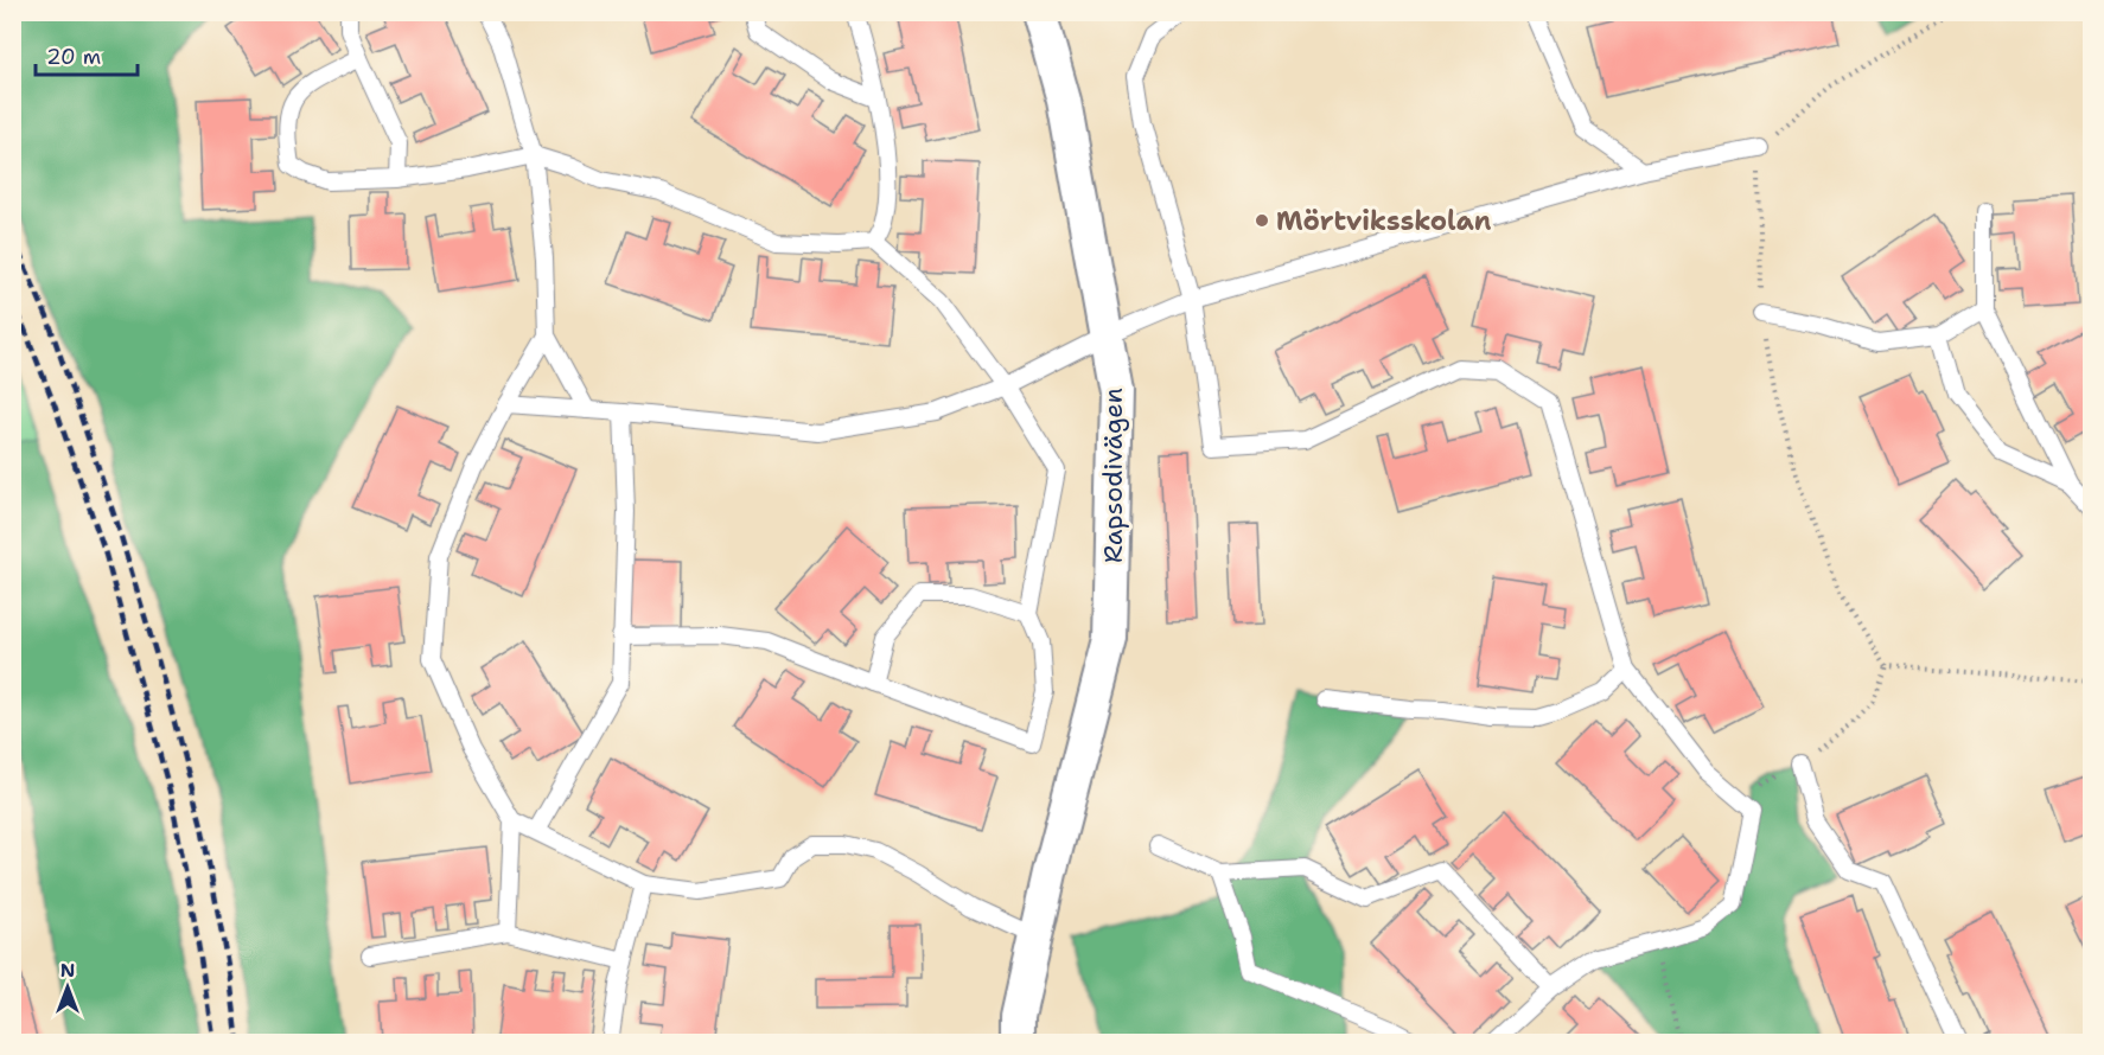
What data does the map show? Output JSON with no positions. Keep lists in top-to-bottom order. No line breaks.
{"streets":{"street":["Rapsodivägen"]},"places":["Mörtviksskolan"],"scale_bar":"20 m","north":"top"}
